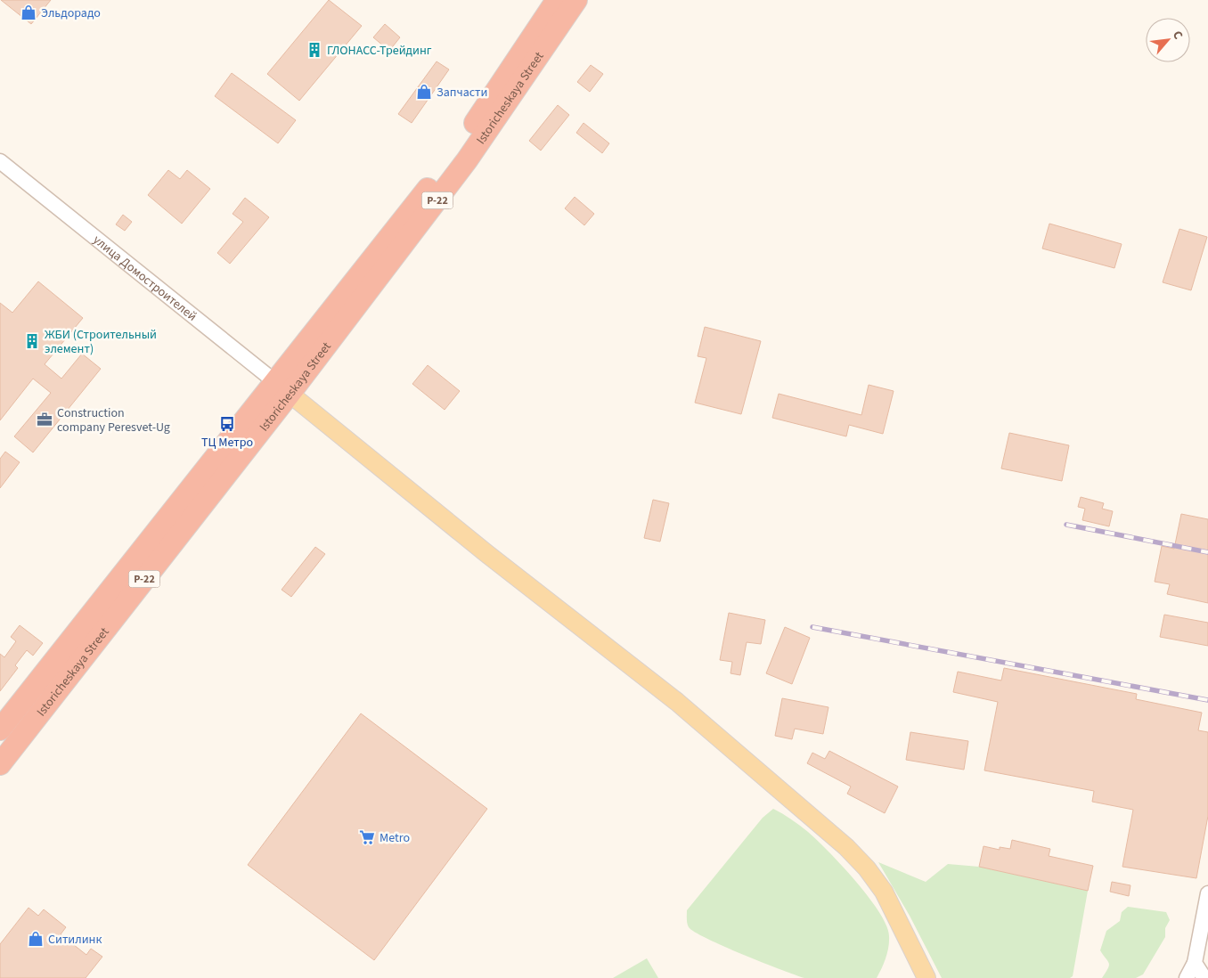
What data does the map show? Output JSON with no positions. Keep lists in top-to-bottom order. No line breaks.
{"streets":{"highway":["Istoricheskaya Street","Р-22"],"street":["улица Домостроителей"]},"crossings":[["Istoricheskaya Street","улица Домостроителей"]],"places":{"shop":["Эльдорадо","Запчасти","Ситилинк"],"building":["ГЛОНАСС-Трейдинг","ЖБИ (Строительный элемент)"],"office":["Construction company Peresvet-Ug"],"bus stop":["ТЦ Метро"],"supermarket":["Metro"]},"north":"top right"}
